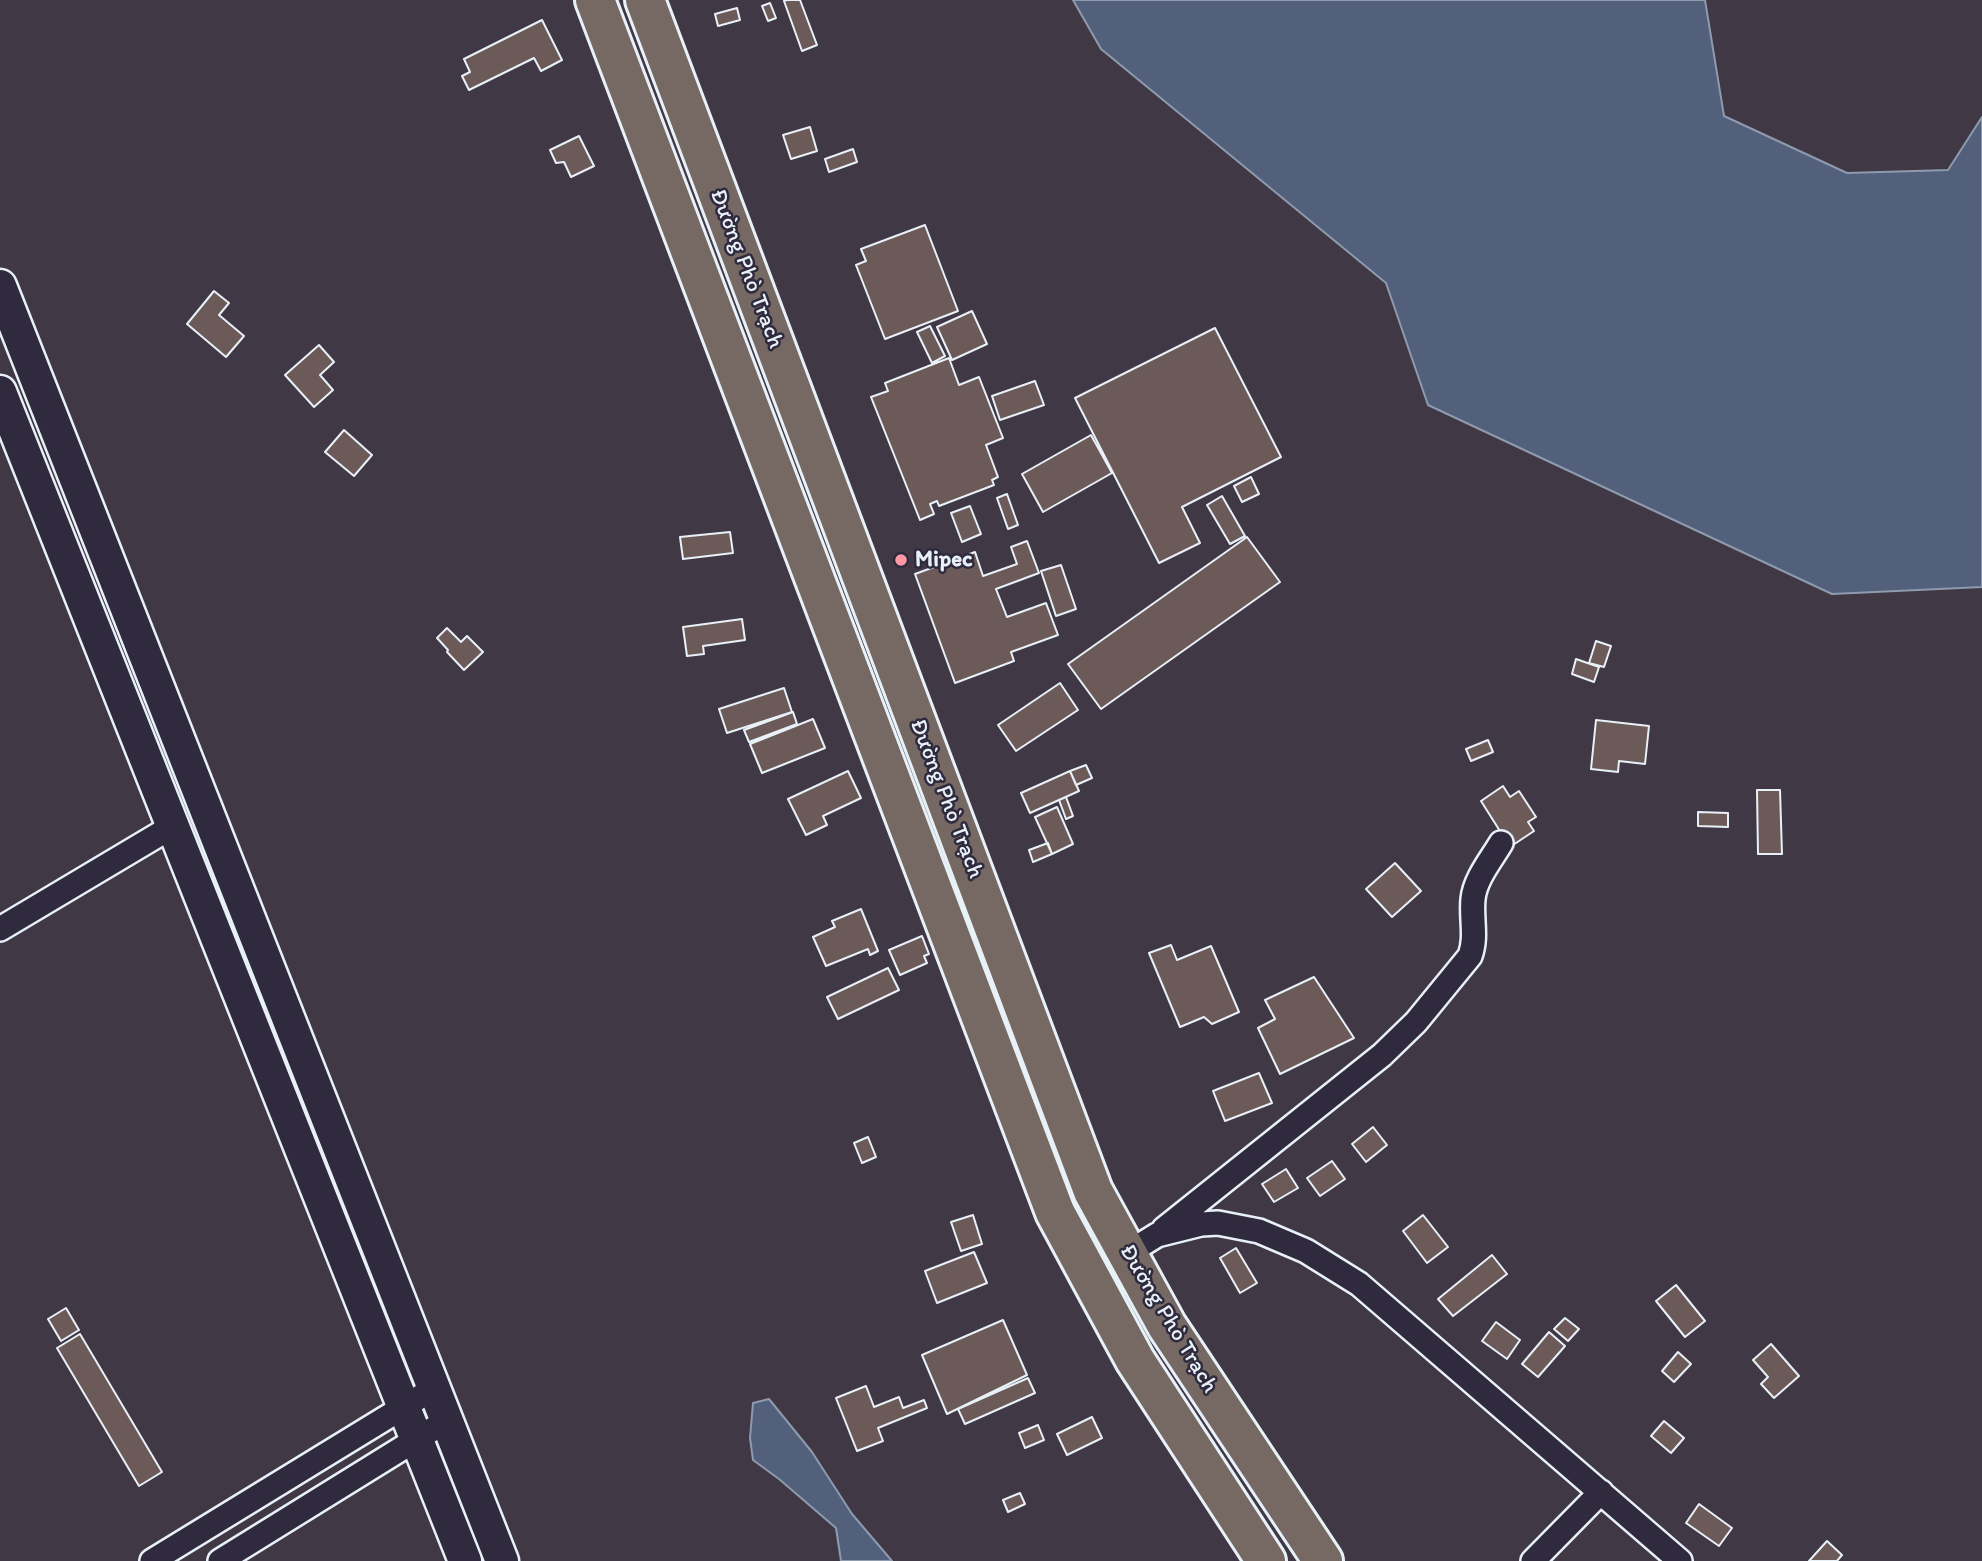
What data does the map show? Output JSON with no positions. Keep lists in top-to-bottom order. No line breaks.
{"streets":{"highway":["Đường Phò Trạch"]},"places":["Mipec"]}
